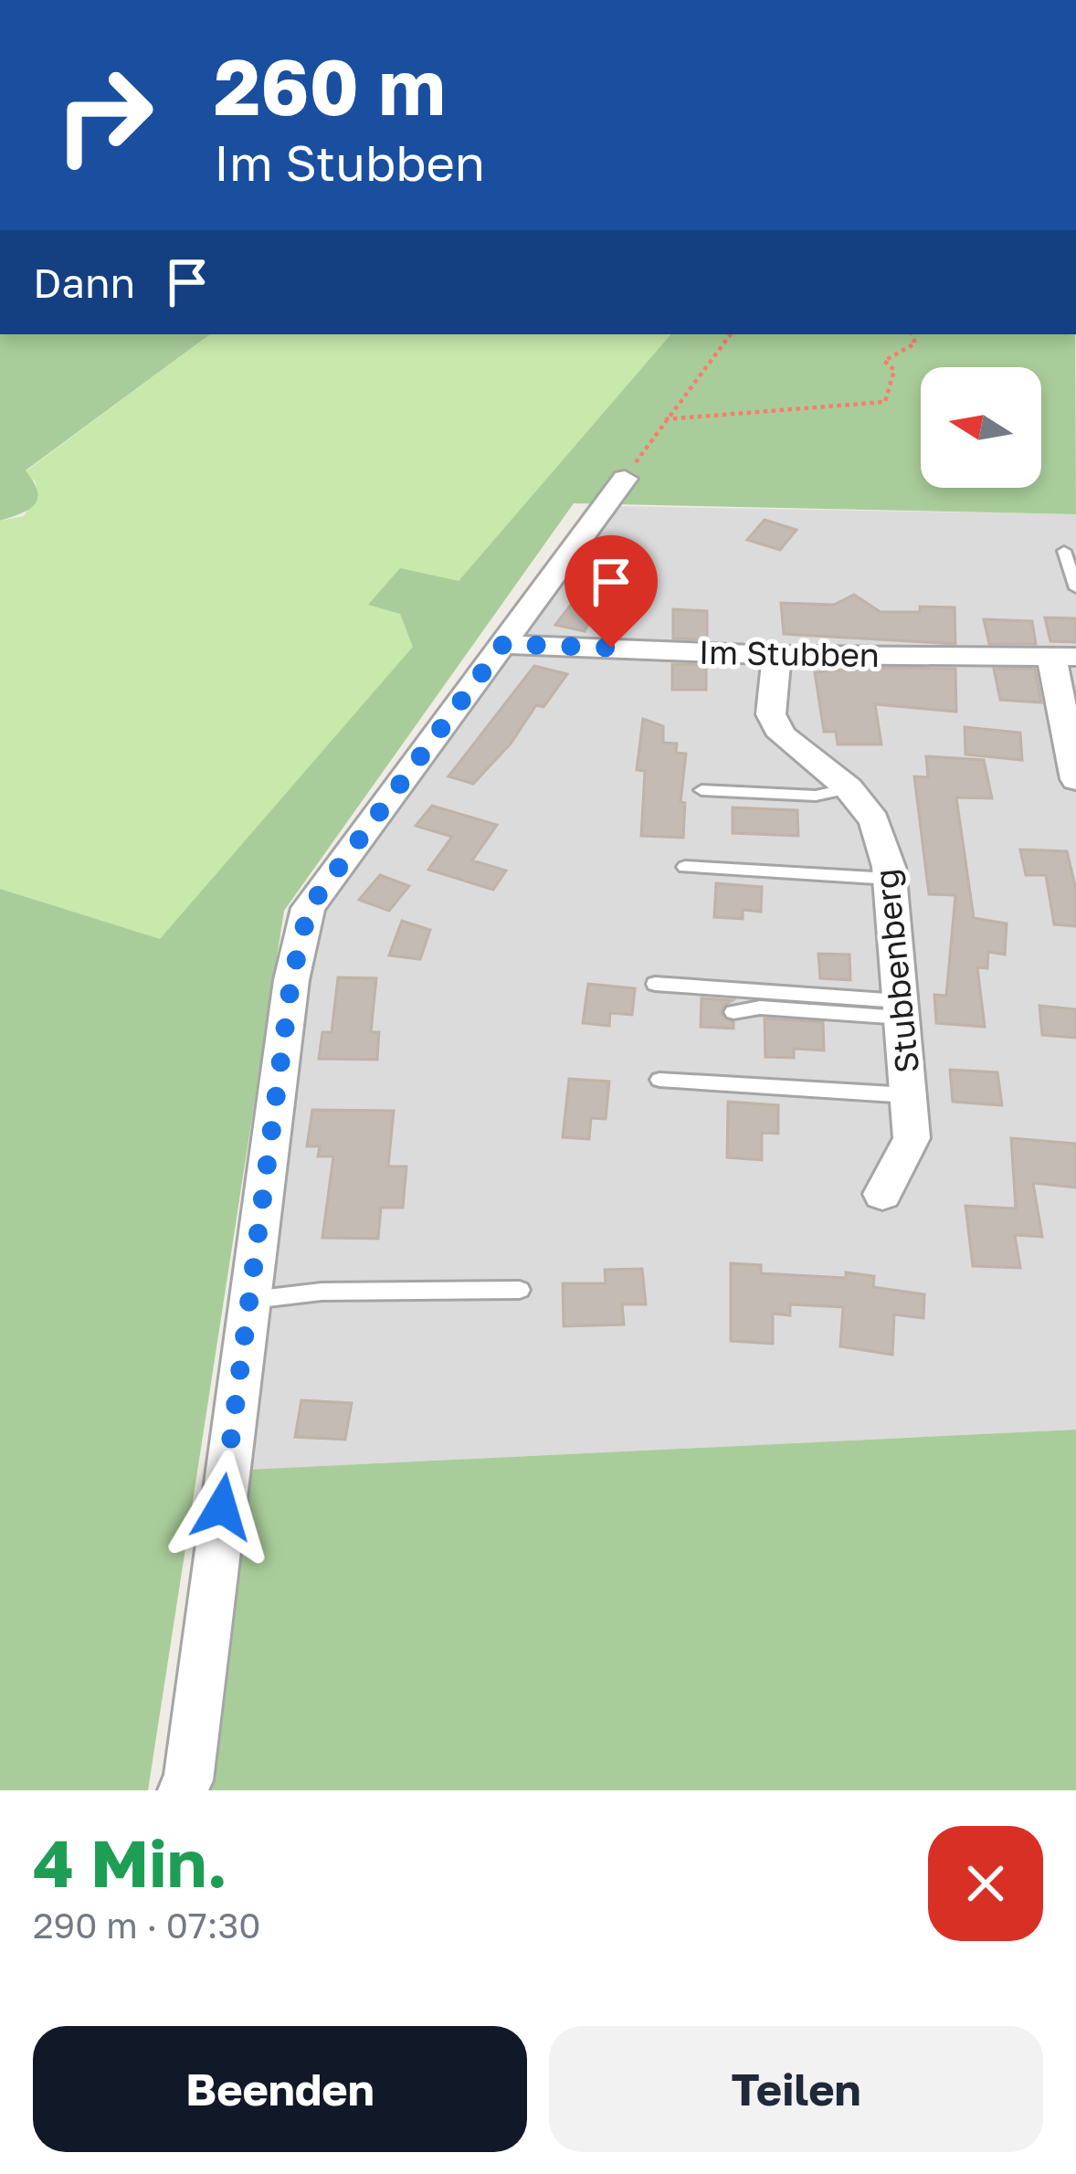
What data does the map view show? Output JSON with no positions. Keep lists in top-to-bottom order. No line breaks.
{"streets":{"street":["Im Stubben","Stubbenberg"]},"crossings":[["Im Stubben","Stubbenberg"]],"north":"left","page":{"turn":["260 m","Im Stubben"],"then":"Dann","heading":["4 Min.","290 m · 07:30"],"buttons":["Beenden","Teilen"]}}
